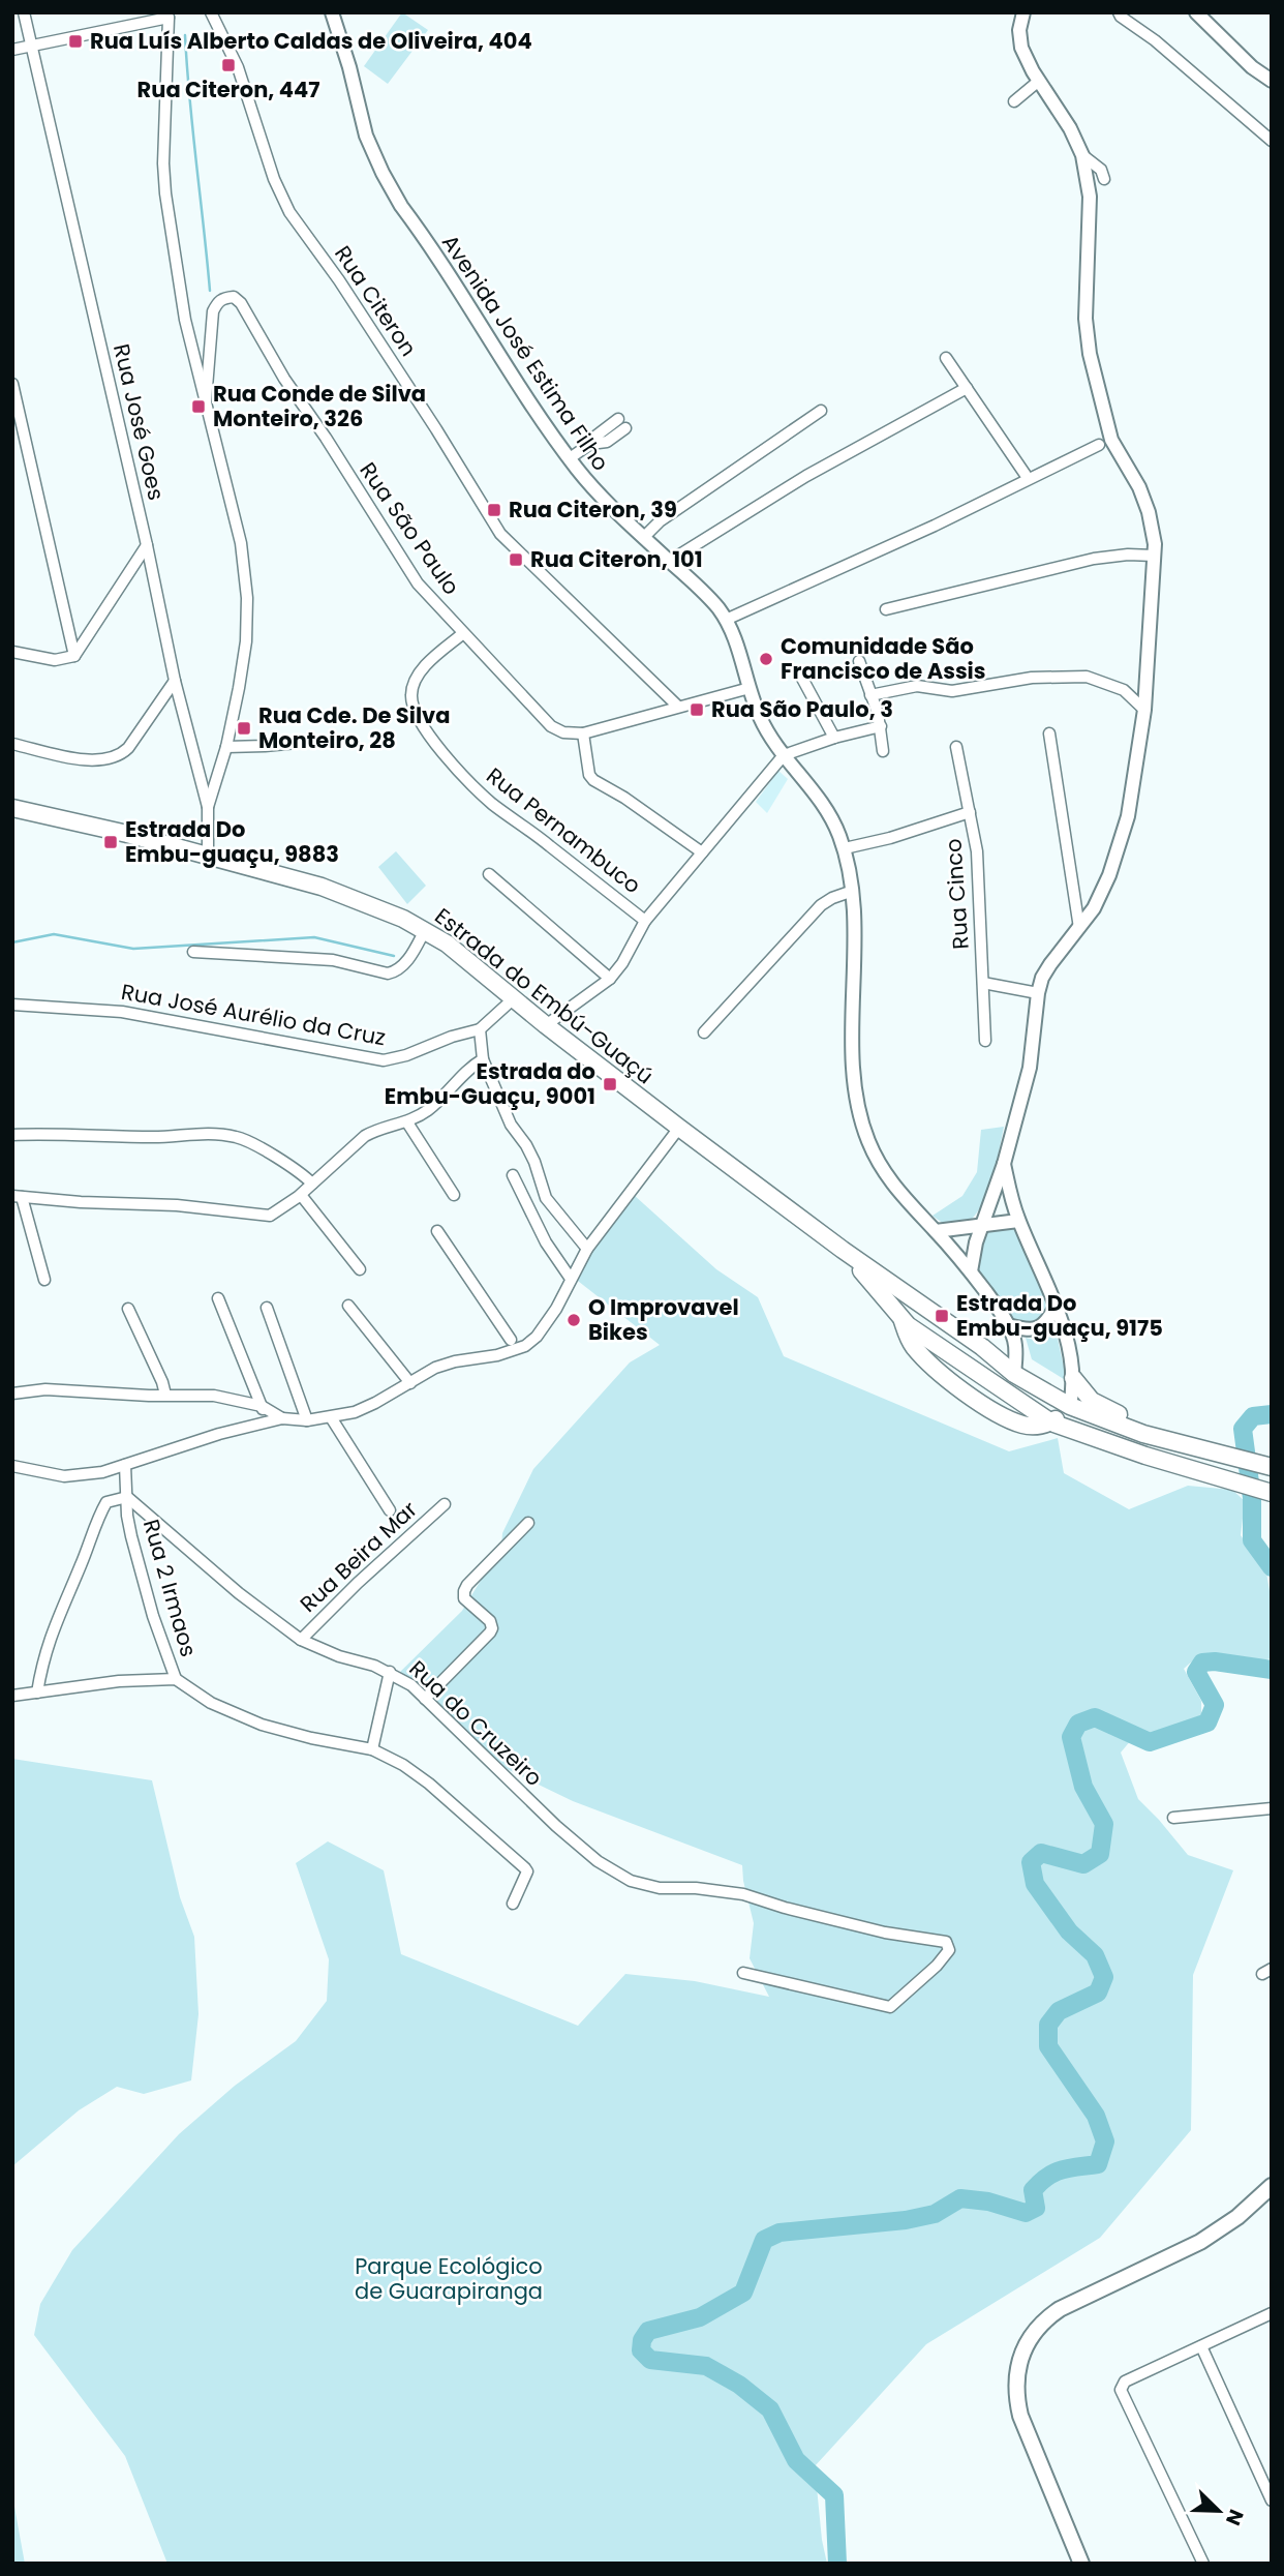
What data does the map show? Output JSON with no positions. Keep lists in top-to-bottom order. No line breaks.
{"streets":{"main road":["Estrada do Embú-Guaçú"],"street":["Rua Citeron","Avenida José Estima Filho","Rua José Goes","Rua São Paulo","Rua Pernambuco","Rua Cinco","Rua José Aurélio da Cruz","Rua Beira Mar","Rua 2 Irmaos","Rua do Cruzeiro"]},"crossings":[["Avenida José Estima Filho","Estrada do Embú-Guaçú"],["Rua São Paulo","Rua Pernambuco"],["Estrada do Embú-Guaçú","Rua José Aurélio da Cruz"],["Rua Beira Mar","Rua do Cruzeiro"],["Rua 2 Irmaos","Rua do Cruzeiro"]],"parks":["Parque Ecológico de Guarapiranga"],"places":{"transit":["Rua Luís Alberto Caldas de Oliveira, 404","Rua Citeron, 447","Rua Conde de Silva Monteiro, 326","Rua Citeron, 39","Rua Citeron, 101","Rua São Paulo, 3","Rua Cde. De Silva Monteiro, 28","Estrada Do Embu-guaçu, 9883","Estrada do Embu-Guaçu, 9001","Estrada Do Embu-guaçu, 9175"],"other":["Comunidade São Francisco de Assis","O Improvavel Bikes"]},"north":"bottom right"}
